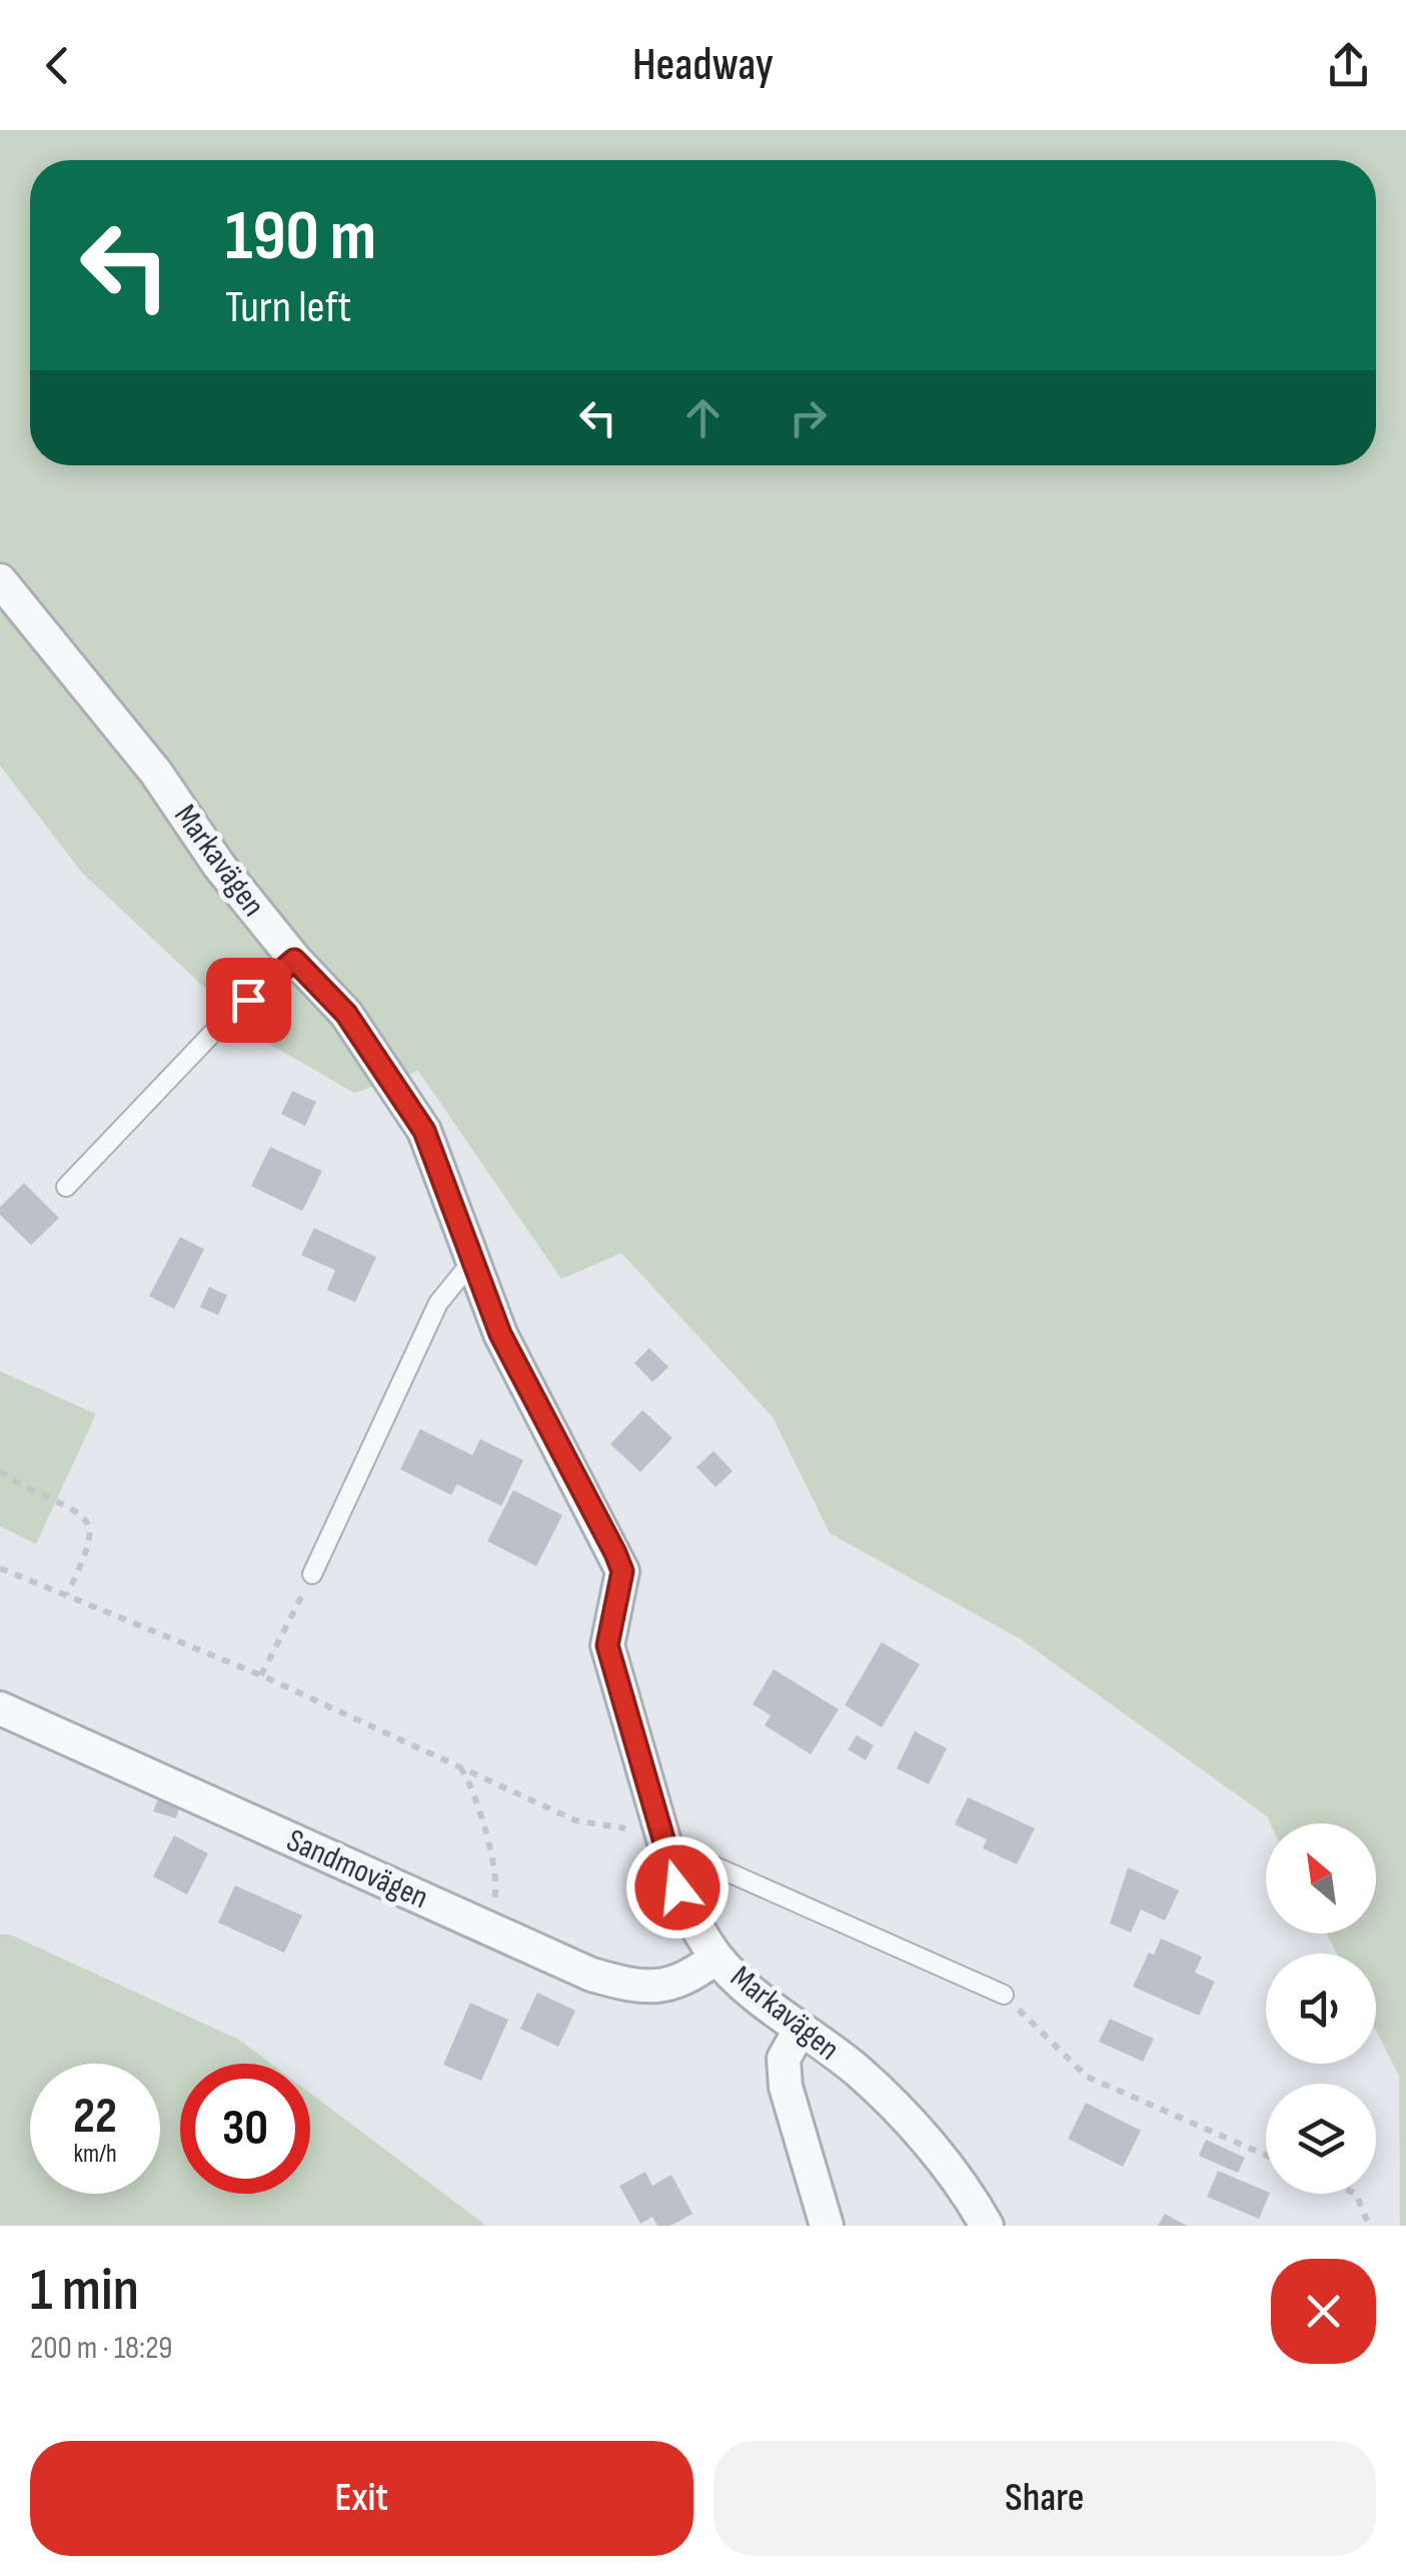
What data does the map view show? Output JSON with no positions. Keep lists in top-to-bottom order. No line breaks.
{"streets":{"street":["Markavägen","Sandmovägen"]},"crossings":[["Markavägen","Sandmovägen"]],"north":"top left","page":{"header":"Headway","turn":["190 m","Turn left"],"speed":"22 km/h","limit":"30","heading":["1 min","200 m · 18:29"],"buttons":["Exit","Share"]}}
